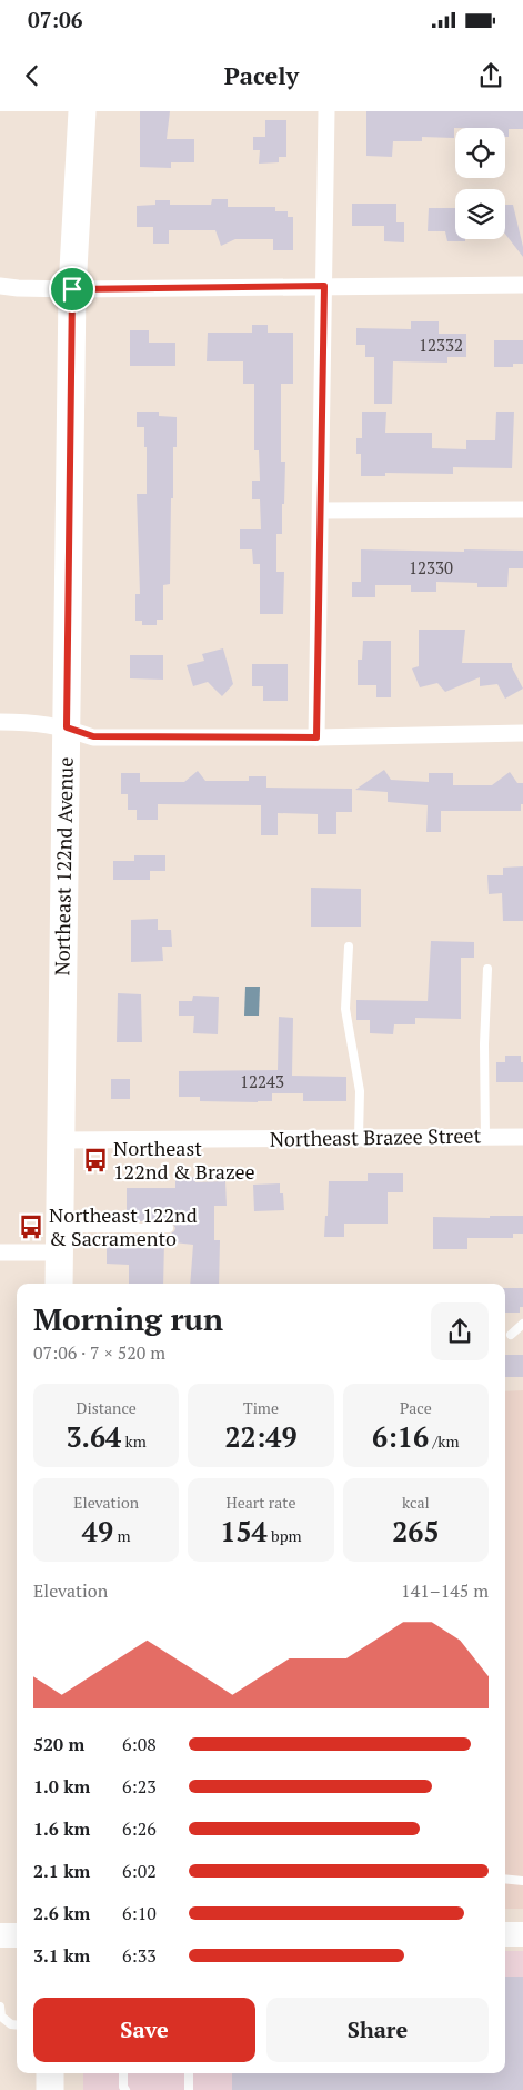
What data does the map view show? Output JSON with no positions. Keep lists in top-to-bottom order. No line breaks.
{"streets":{"main road":["Northeast 122nd Avenue"],"street":["Northeast Brazee Street"]},"crossings":[["Northeast 122nd Avenue","Northeast Brazee Street"]],"places":{"bus stop":["Northeast 122nd & Brazee","Northeast 122nd & Sacramento"]},"house_numbers":["12332","12330","12243"],"page":{"status":"07:06","header":"Pacely","heading":["Morning run","07:06 · 7 × 520 m"],"stats":[["Distance","3.64 km"],["Time","22:49"],["Pace","6:16 /km"],["Elevation","49 m"],["Heart rate","154 bpm"],["kcal","265"]],"chart":["Elevation","141–145 m"],"list":[{"name":"520 m","note":"6:08"},{"name":"1.0 km","note":"6:23"},{"name":"1.6 km","note":"6:26"},{"name":"2.1 km","note":"6:02"},{"name":"2.6 km","note":"6:10"},{"name":"3.1 km","note":"6:33"}],"buttons":["Save","Share"]}}
